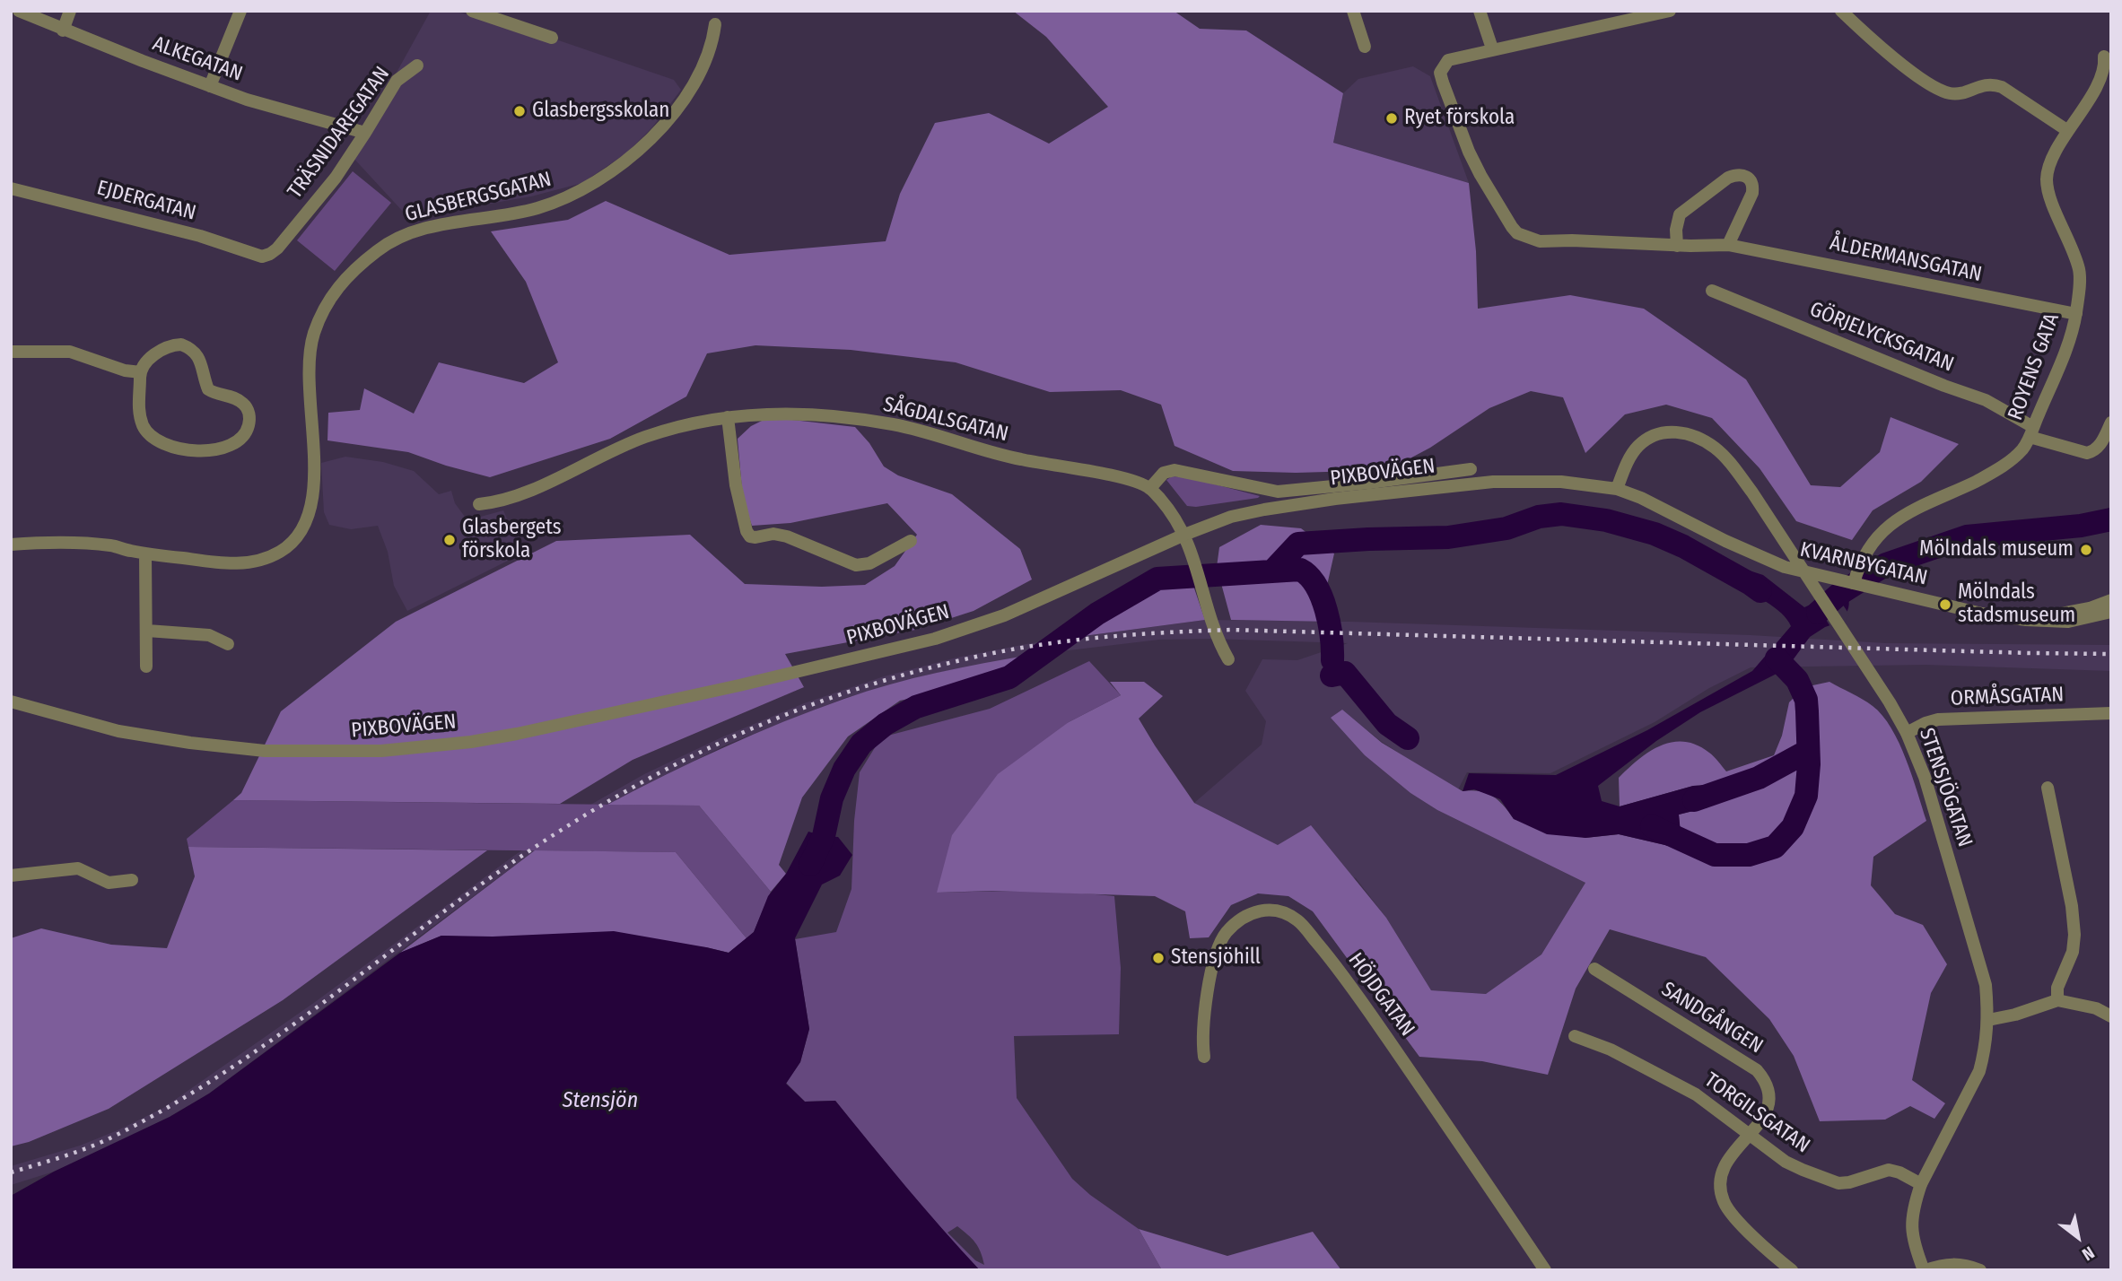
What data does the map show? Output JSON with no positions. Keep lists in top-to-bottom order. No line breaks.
{"streets":{"street":["ALKEGATAN","TRÄSNIDAREGATAN","GLASBERGSGATAN","EJDERGATAN","ÅLDERMANSGATAN","GÖRJELYCKSGATAN","ROYENS GATA","SÅGDALSGATAN","PIXBOVÄGEN","KVARNBYGATAN","ORMÅSGATAN","STENSJÖGATAN","HÖJDGATAN","SANDGÅNGEN","TORGILSGATAN"]},"crossings":[["ALKEGATAN","TRÄSNIDAREGATAN"],["TRÄSNIDAREGATAN","EJDERGATAN"],["ÅLDERMANSGATAN","ROYENS GATA"],["GÖRJELYCKSGATAN","ROYENS GATA"],["ROYENS GATA","KVARNBYGATAN"],["PIXBOVÄGEN","KVARNBYGATAN"],["PIXBOVÄGEN","STENSJÖGATAN"],["ORMÅSGATAN","STENSJÖGATAN"],["STENSJÖGATAN","TORGILSGATAN"],["SANDGÅNGEN","TORGILSGATAN"]],"water":["Stensjön"],"places":["Glasbergsskolan","Ryet förskola","Glasbergets förskola","Mölndals museum","Mölndals stadsmuseum","Stensjöhill"],"north":"bottom right"}
